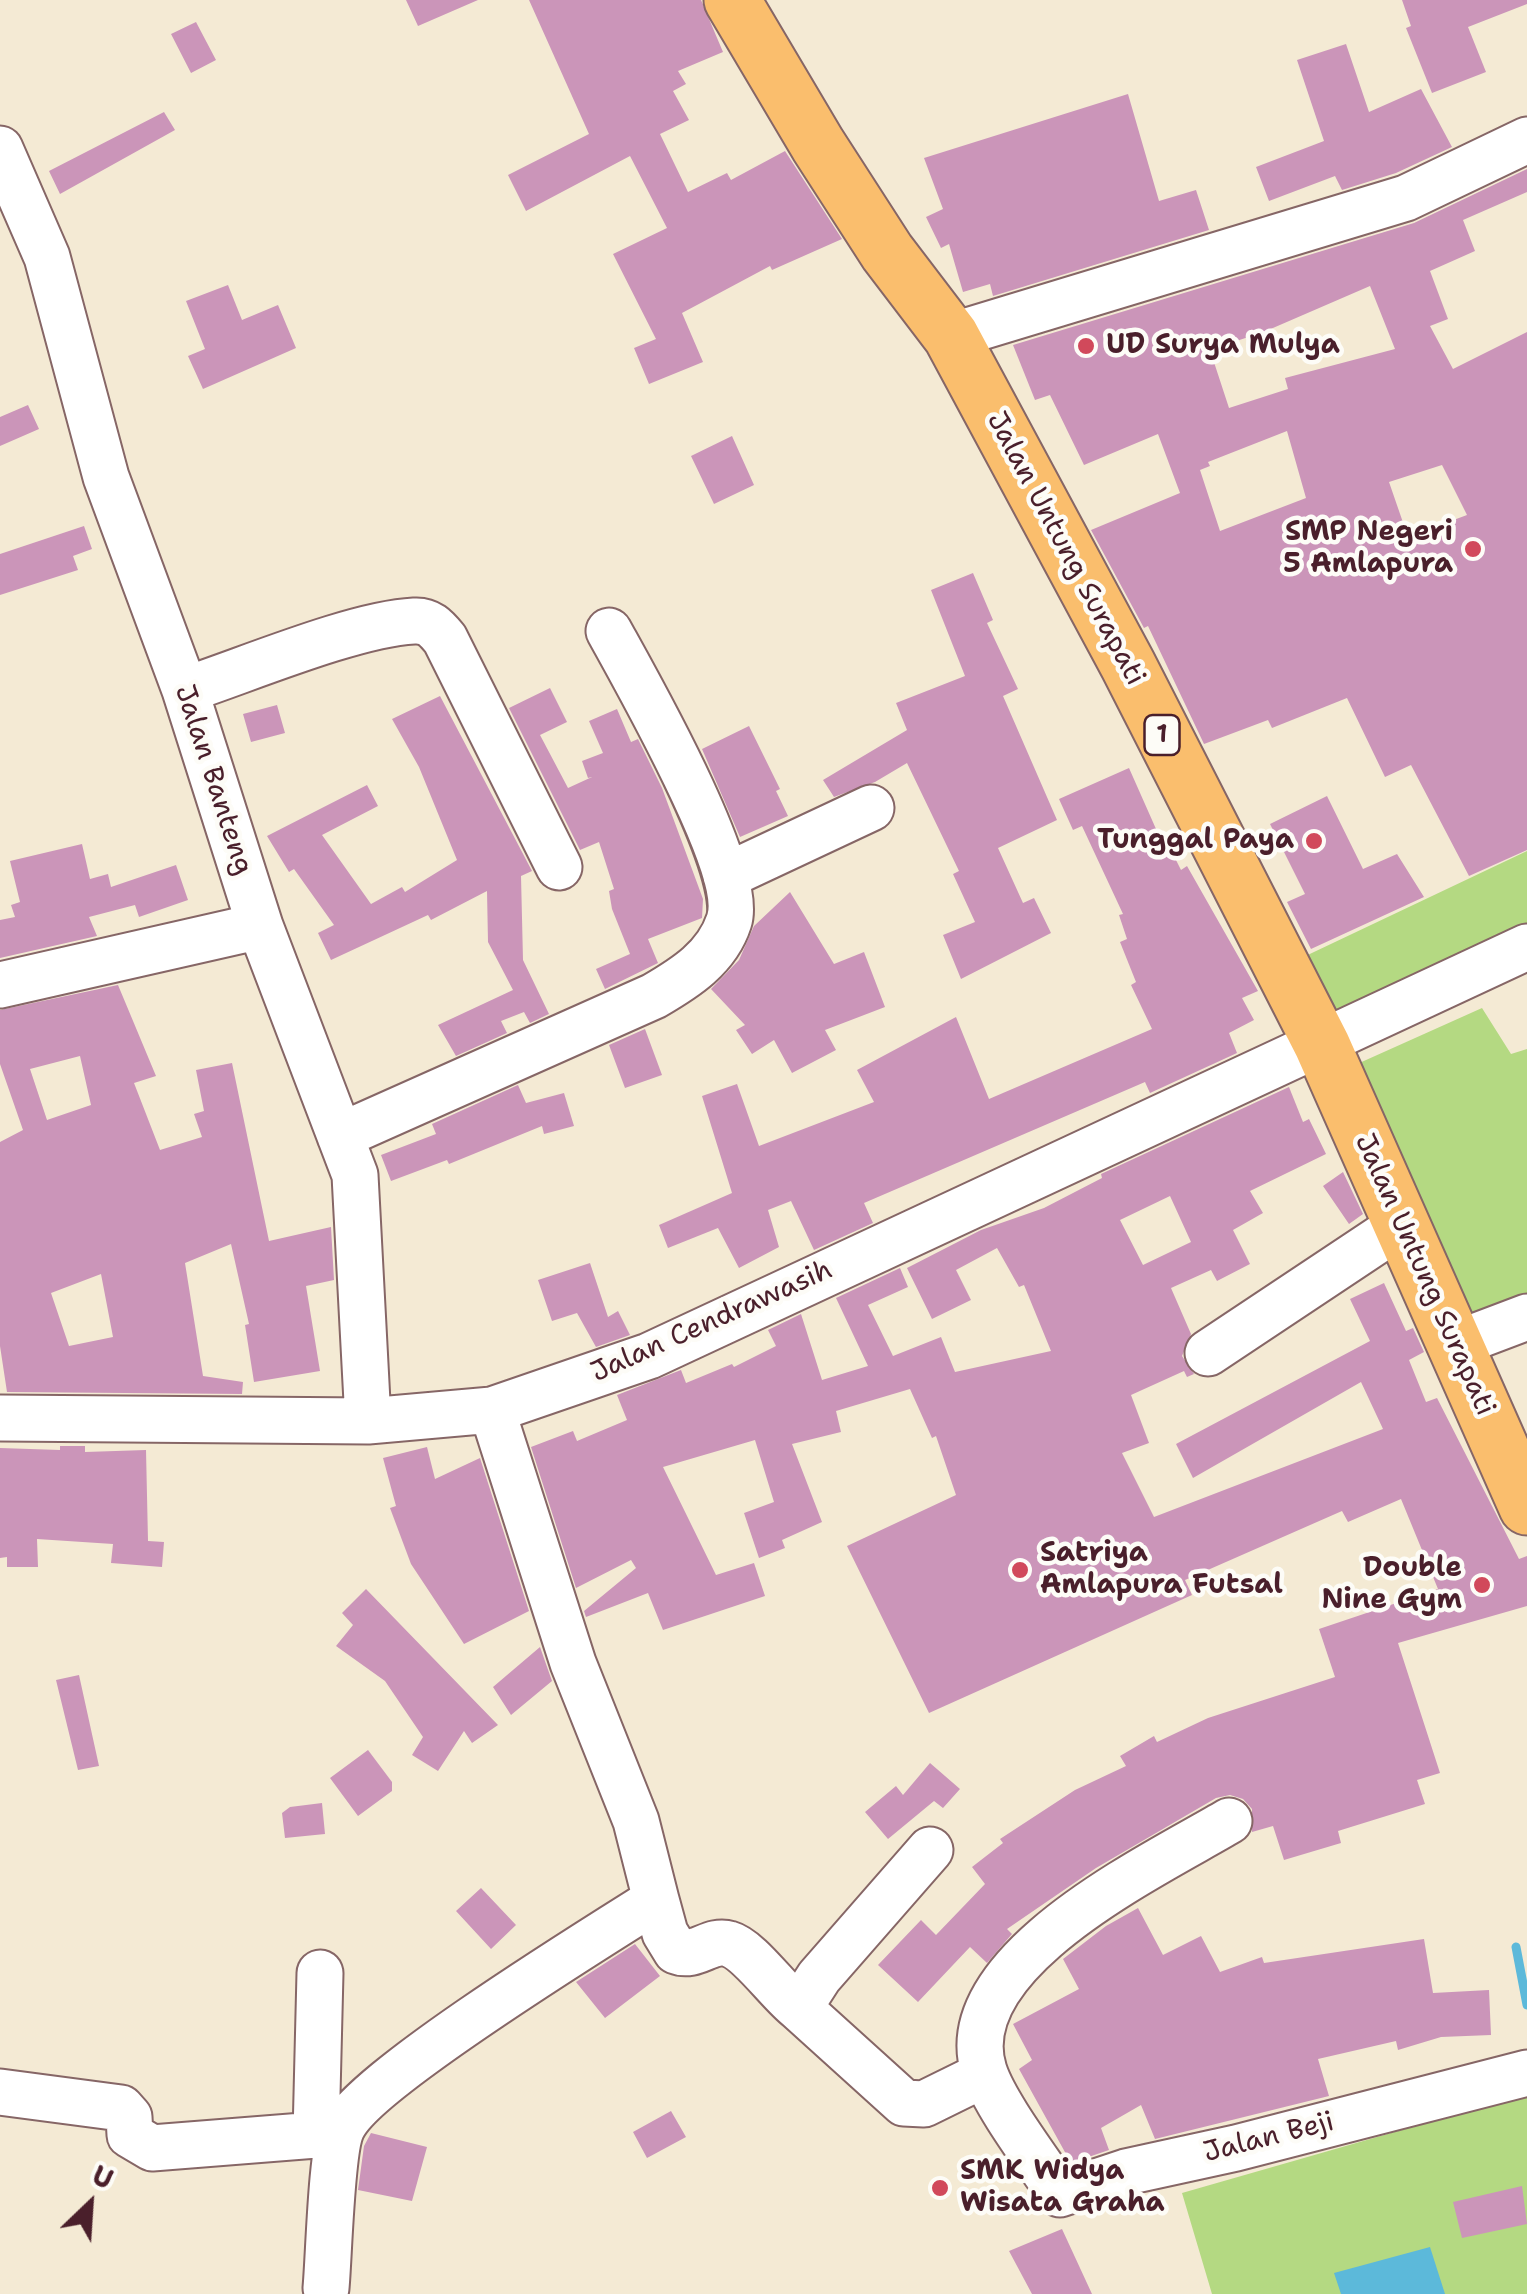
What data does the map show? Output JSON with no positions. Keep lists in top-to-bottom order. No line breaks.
{"streets":{"highway":["Jalan Untung Surapati","1"],"street":["Jalan Banteng","Jalan Cendrawasih","Jalan Beji"]},"crossings":[["Jalan Untung Surapati","Jalan Cendrawasih"],["Jalan Banteng","Jalan Cendrawasih"]],"places":["UD Surya Mulya","SMP Negeri 5 Amlapura","Tunggal Paya","Satriya Amlapura Futsal","Double Nine Gym","SMK Widya Wisata Graha"],"north":"top right"}
